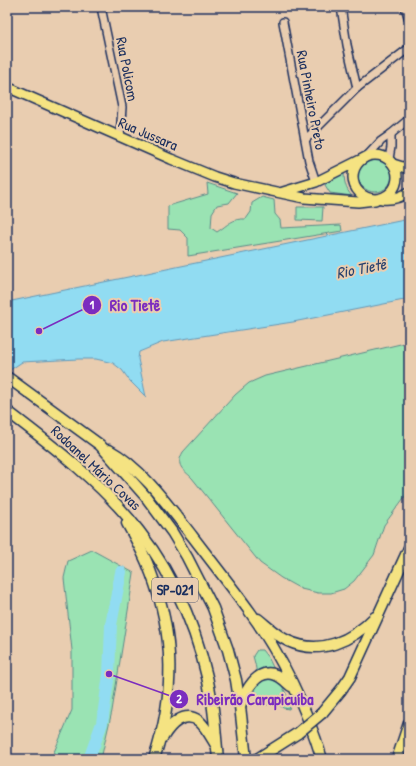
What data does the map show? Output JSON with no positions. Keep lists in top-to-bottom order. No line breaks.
{"streets":{"highway":["Rodoanel Mário Covas","SP-021"],"main road":["Rua Jussara"],"street":["Rua Policom","Rua Pinheiro Preto"]},"crossings":[["Rua Policom","Rua Jussara"],["Rua Pinheiro Preto","Rua Jussara"]],"water":["Rio Tietê"],"places":["Rio Tietê","Ribeirão Carapicuíba"]}
